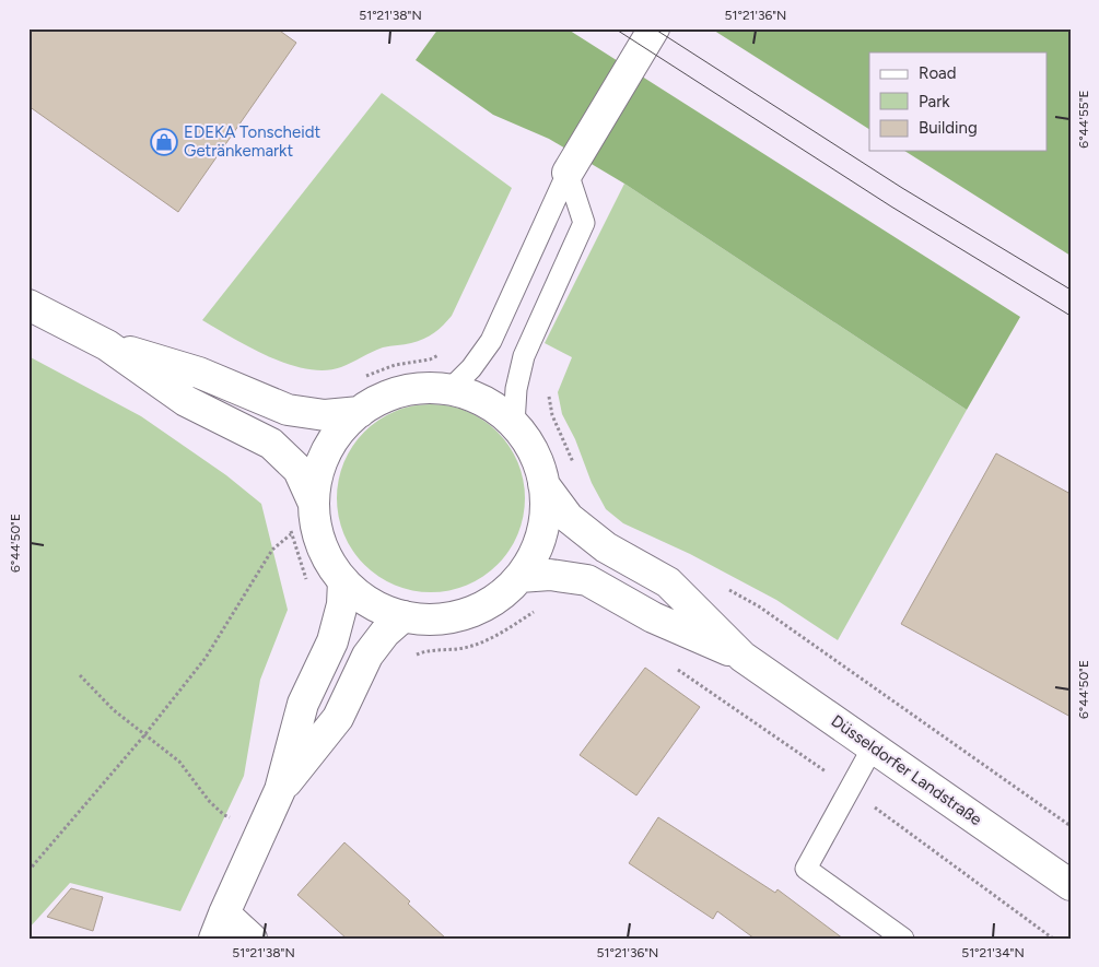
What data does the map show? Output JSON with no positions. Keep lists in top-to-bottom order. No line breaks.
{"streets":{"main road":["Düsseldorfer Landstraße"]},"places":{"shop":["EDEKA Tonscheidt Getränkemarkt"]},"legend":["Road","Park","Building"],"coordinates":["51°21'38\"N","51°21'36\"N","6°44'55\"E","6°44'50\"E","51°21'34\"N"]}
